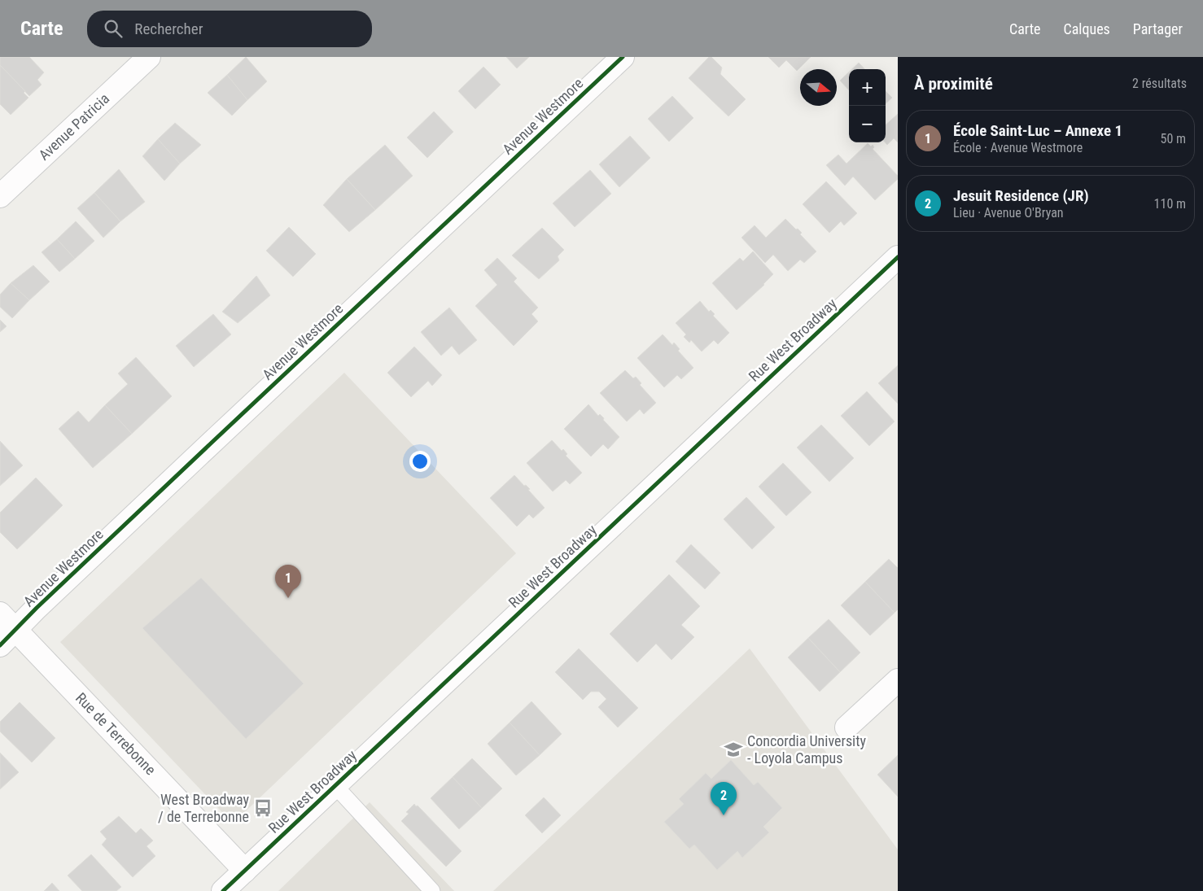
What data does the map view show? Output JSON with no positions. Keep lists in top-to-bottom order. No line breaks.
{"streets":{"street":["Avenue Westmore","Avenue Patricia","Rue West Broadway","Rue de Terrebonne"]},"crossings":[["Avenue Westmore","Rue de Terrebonne"],["Rue West Broadway","Rue de Terrebonne"]],"places":{"school or university":["Concordia University - Loyola Campus"],"bus stop":["West Broadway / de Terrebonne"]},"north":"right","page":{"header":"Carte","search":"Rechercher","nav":["Carte","Calques","Partager"],"heading":["À proximité","2 résultats"],"map_buttons":["+","−"],"list":[{"mark":"1","name":"École Saint-Luc – Annexe 1","note":"École · Avenue Westmore","value":"50 m"},{"mark":"2","name":"Jesuit Residence (JR)","note":"Lieu · Avenue O'Bryan","value":"110 m"}],"pins":["1","2"]}}
